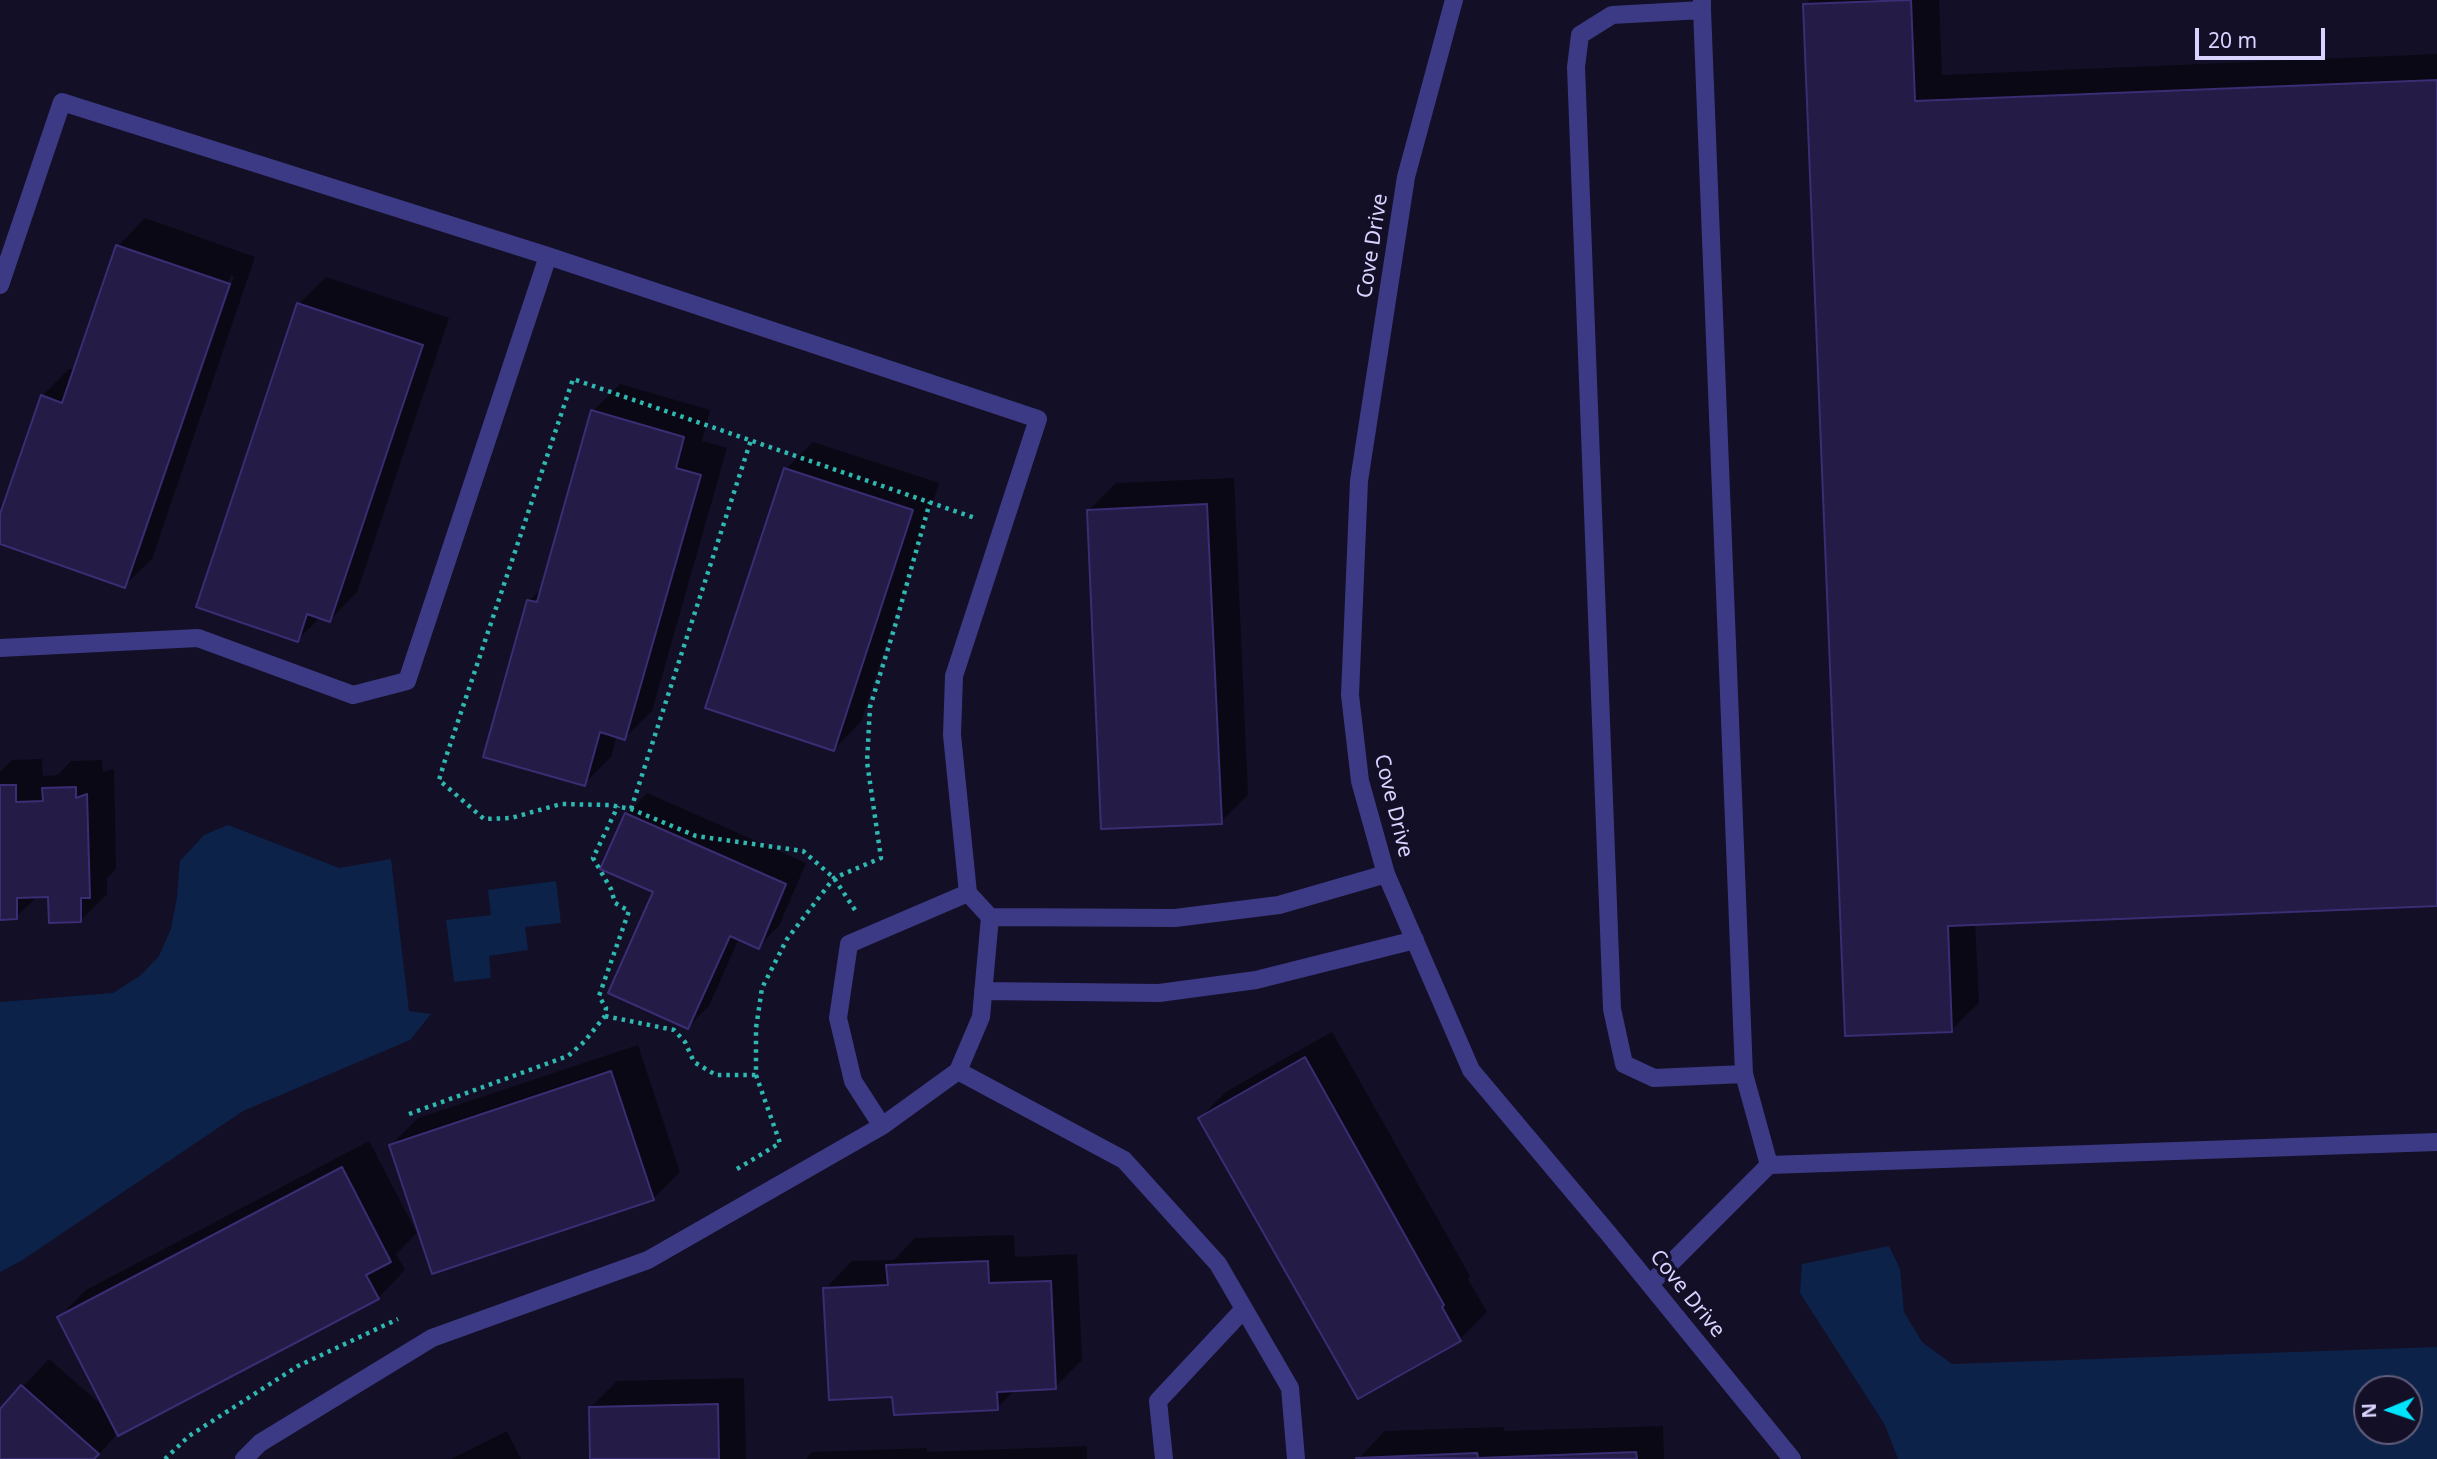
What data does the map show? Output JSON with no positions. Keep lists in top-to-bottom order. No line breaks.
{"streets":{"street":["Cove Drive"]},"scale_bar":"20 m","north":"left"}
